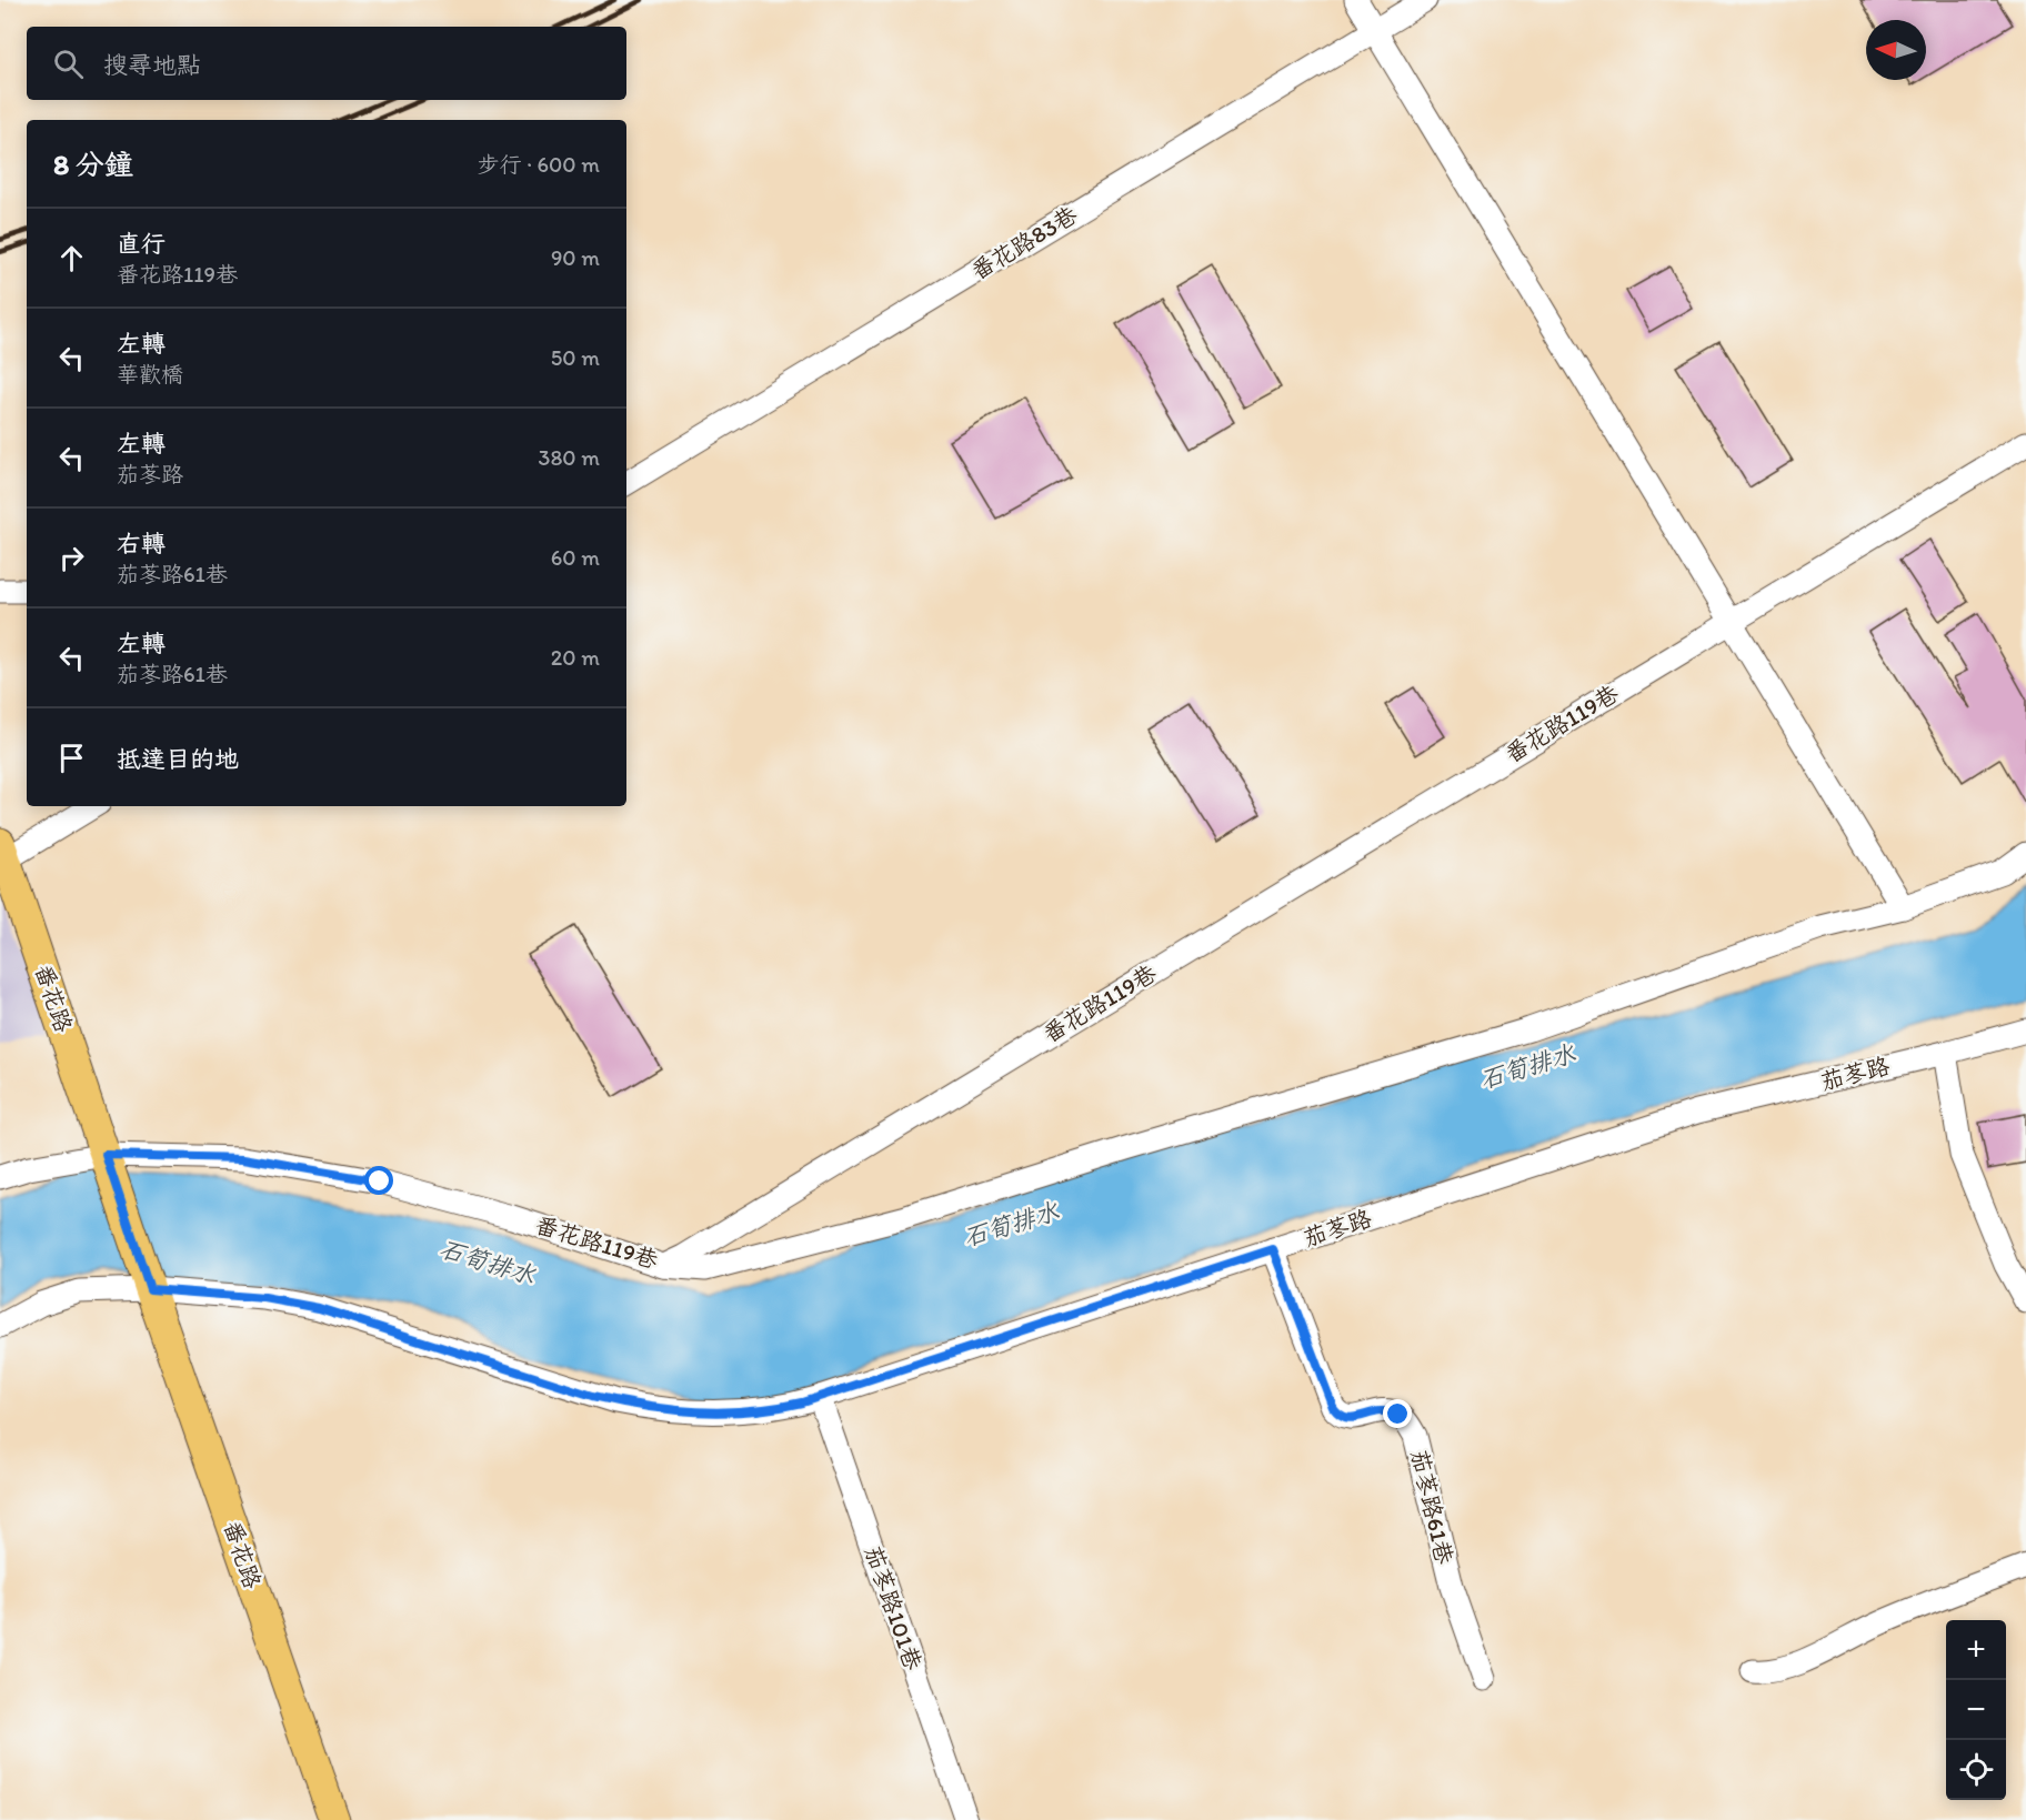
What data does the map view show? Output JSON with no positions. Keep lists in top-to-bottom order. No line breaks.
{"streets":{"main road":["番花路"],"street":["番花路83巷","番花路119巷","茄苳路","茄苳路61巷","茄苳路101巷"]},"crossings":[["番花路119巷","番花路"],["番花路","茄苳路"],["茄苳路","茄苳路61巷"],["茄苳路","茄苳路101巷"]],"water":["石筍排水"],"north":"left","page":{"search":"搜尋地點","heading":["8 分鐘","步行 · 600 m"],"list":[["直行","番花路119巷","90 m"],["左轉","華歡橋","50 m"],["左轉","茄苳路","380 m"],["右轉","茄苳路61巷","60 m"],["左轉","茄苳路61巷","20 m"],"抵達目的地"],"map_buttons":["+","−"]}}
